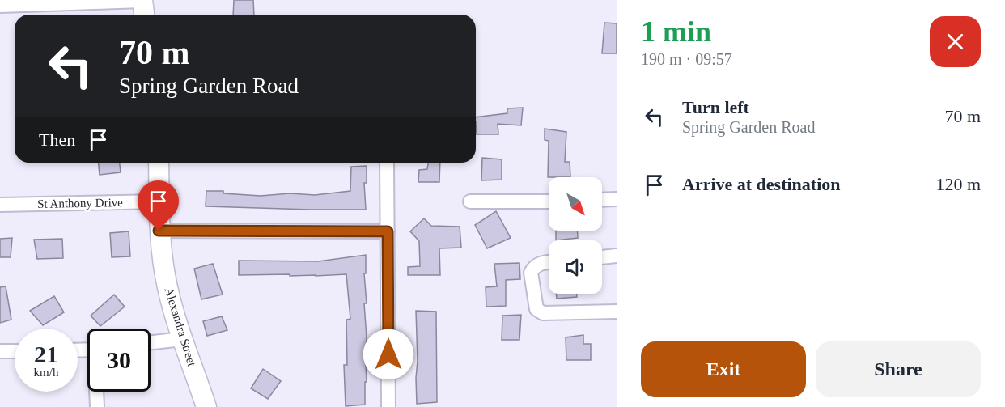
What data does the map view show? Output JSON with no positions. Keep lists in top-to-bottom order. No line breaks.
{"streets":{"main road":["Alexandra Street"],"street":["St Anthony Drive"]},"crossings":[["St Anthony Drive","Alexandra Street"]],"north":"bottom right","page":{"heading":["1 min","190 m · 09:57"],"turn":["70 m","Spring Garden Road"],"list":[{"name":"Turn left","note":"Spring Garden Road","value":"70 m"},{"name":"Arrive at destination","value":"120 m"}],"then":"Then","speed":"21 km/h","limit":"30","buttons":["Exit","Share"]}}
